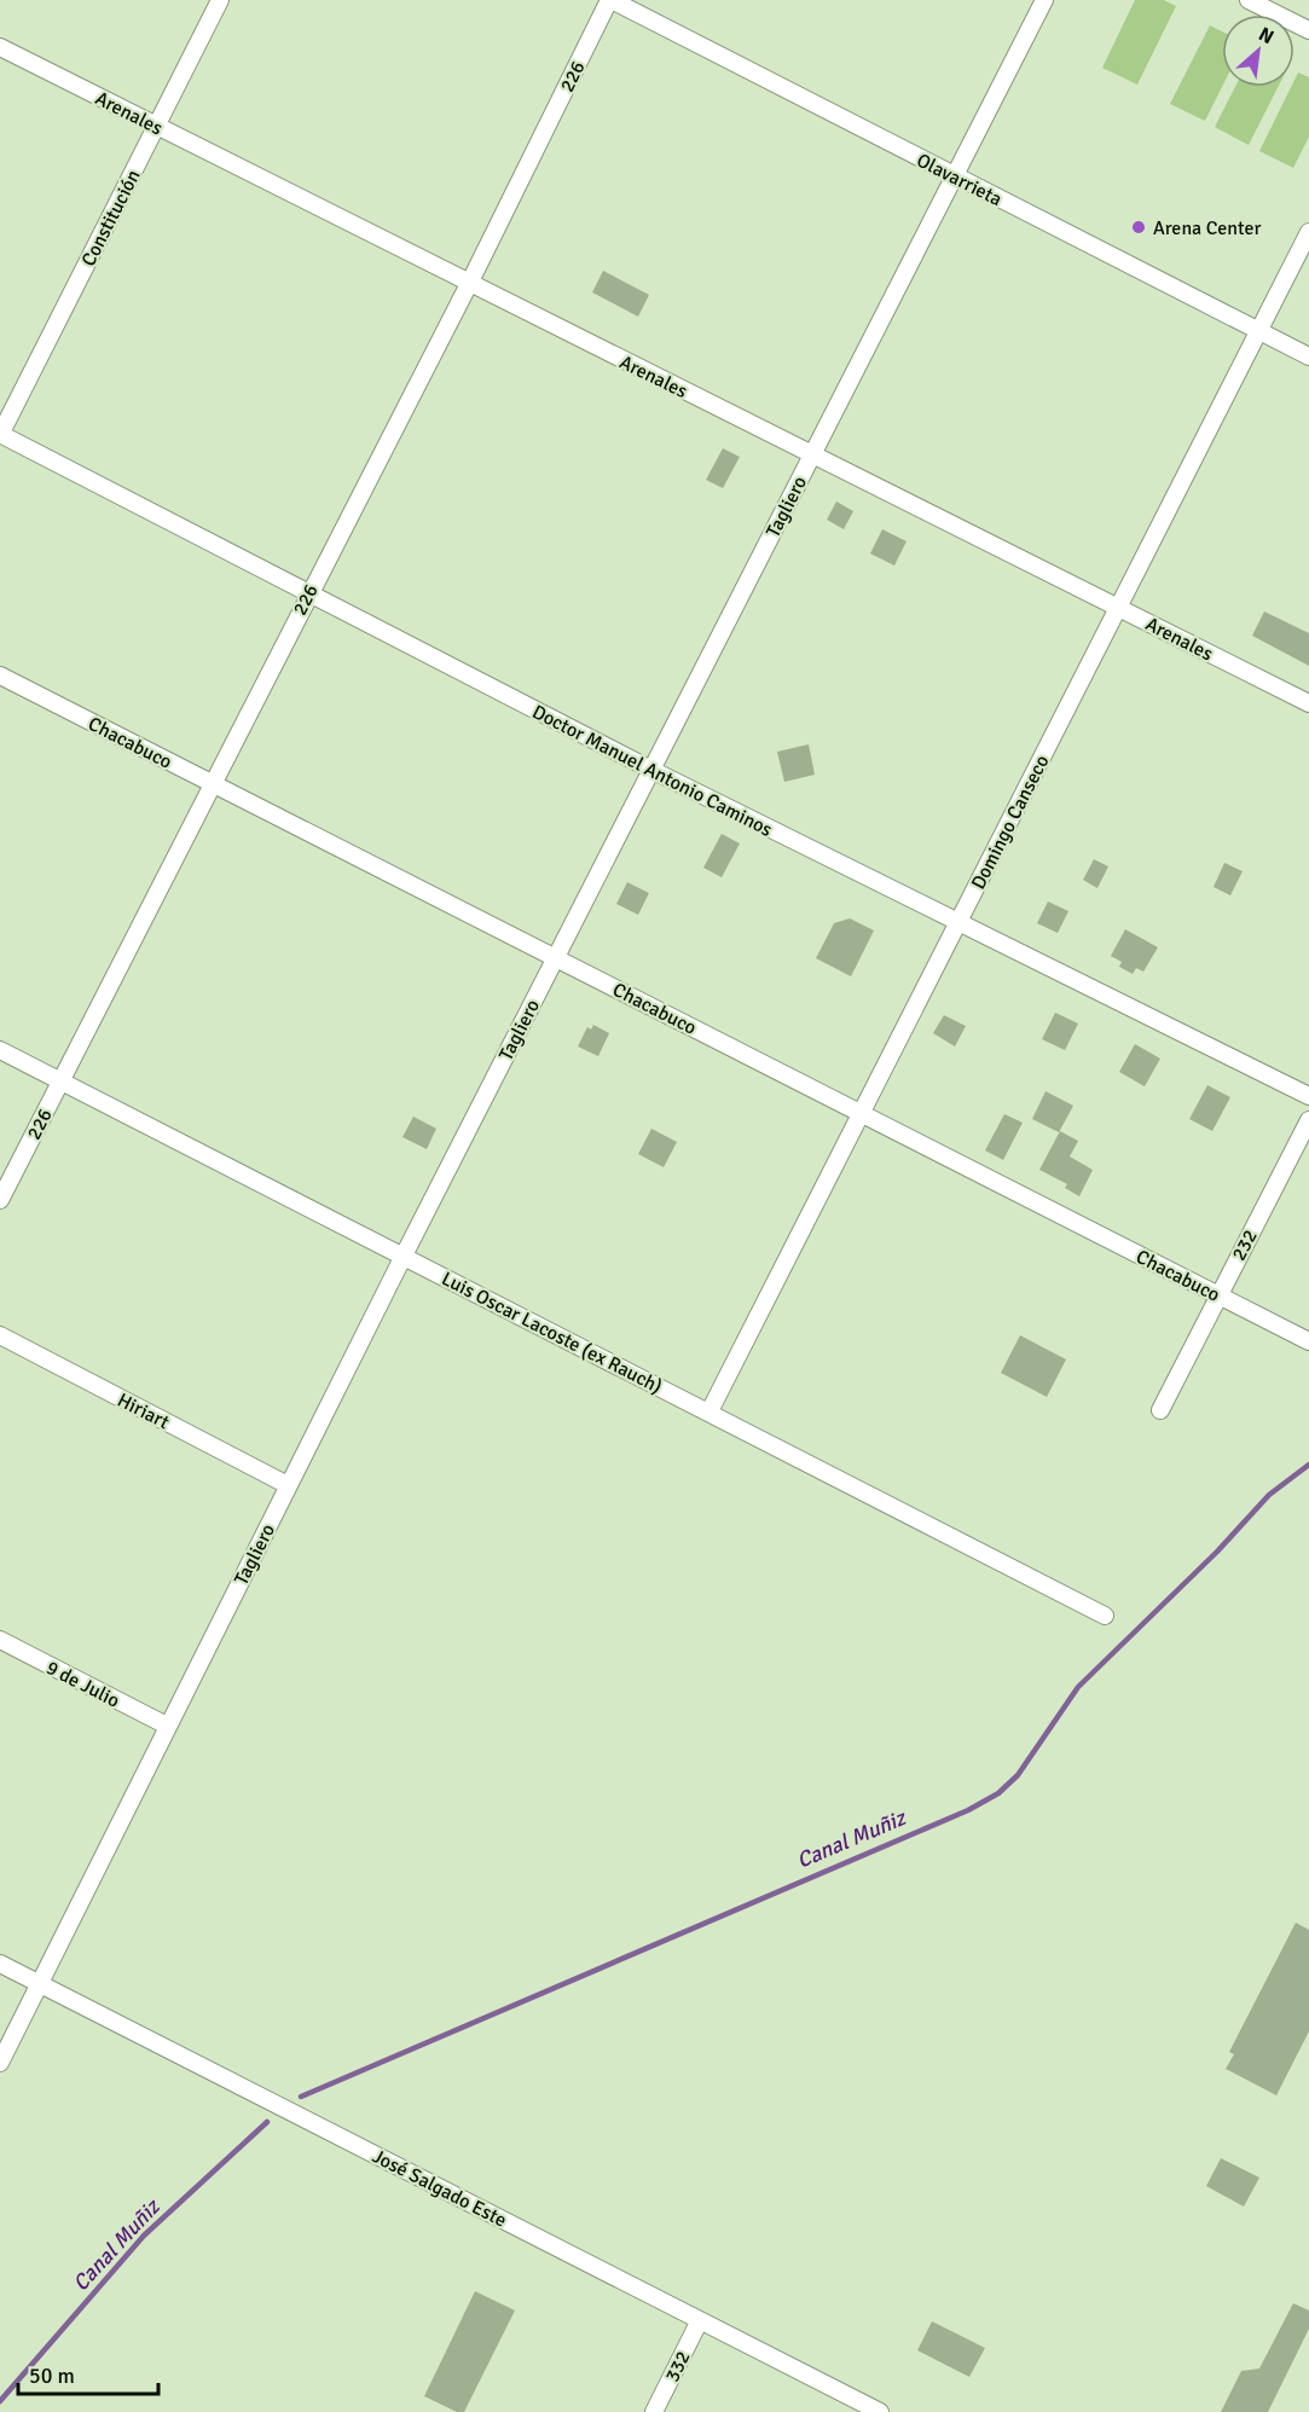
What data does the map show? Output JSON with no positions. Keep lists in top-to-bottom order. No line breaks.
{"streets":{"street":["226","Arenales","Olavarrieta","Constitución","Tagliero","Chacabuco","Doctor Manuel Antonio Caminos","Domingo Canseco","232","Luis Oscar Lacoste (ex Rauch)","Hiriart","9 de Julio","José Salgado Este","332"]},"crossings":[["226","Arenales"],["226","Olavarrieta"],["226","Chacabuco"],["226","Doctor Manuel Antonio Caminos"],["226","Luis Oscar Lacoste (ex Rauch)"],["Arenales","Constitución"],["Arenales","Tagliero"],["Arenales","Domingo Canseco"],["Olavarrieta","Tagliero"],["Olavarrieta","Domingo Canseco"],["Constitución","Doctor Manuel Antonio Caminos"],["Tagliero","Chacabuco"],["Tagliero","Doctor Manuel Antonio Caminos"],["Tagliero","Luis Oscar Lacoste (ex Rauch)"],["Tagliero","Hiriart"],["Tagliero","9 de Julio"],["Tagliero","José Salgado Este"],["Chacabuco","Domingo Canseco"],["Chacabuco","232"],["Doctor Manuel Antonio Caminos","Domingo Canseco"],["Domingo Canseco","Luis Oscar Lacoste (ex Rauch)"],["José Salgado Este","332"]],"water":["Canal Muñiz"],"places":["Arena Center"],"scale_bar":"50 m","north":"top right"}
